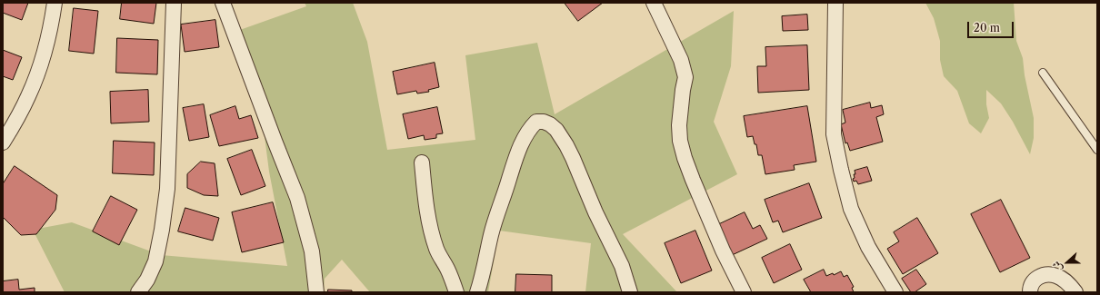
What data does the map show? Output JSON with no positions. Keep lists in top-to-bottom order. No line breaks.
{"scale_bar":"20 m","north":"left"}
